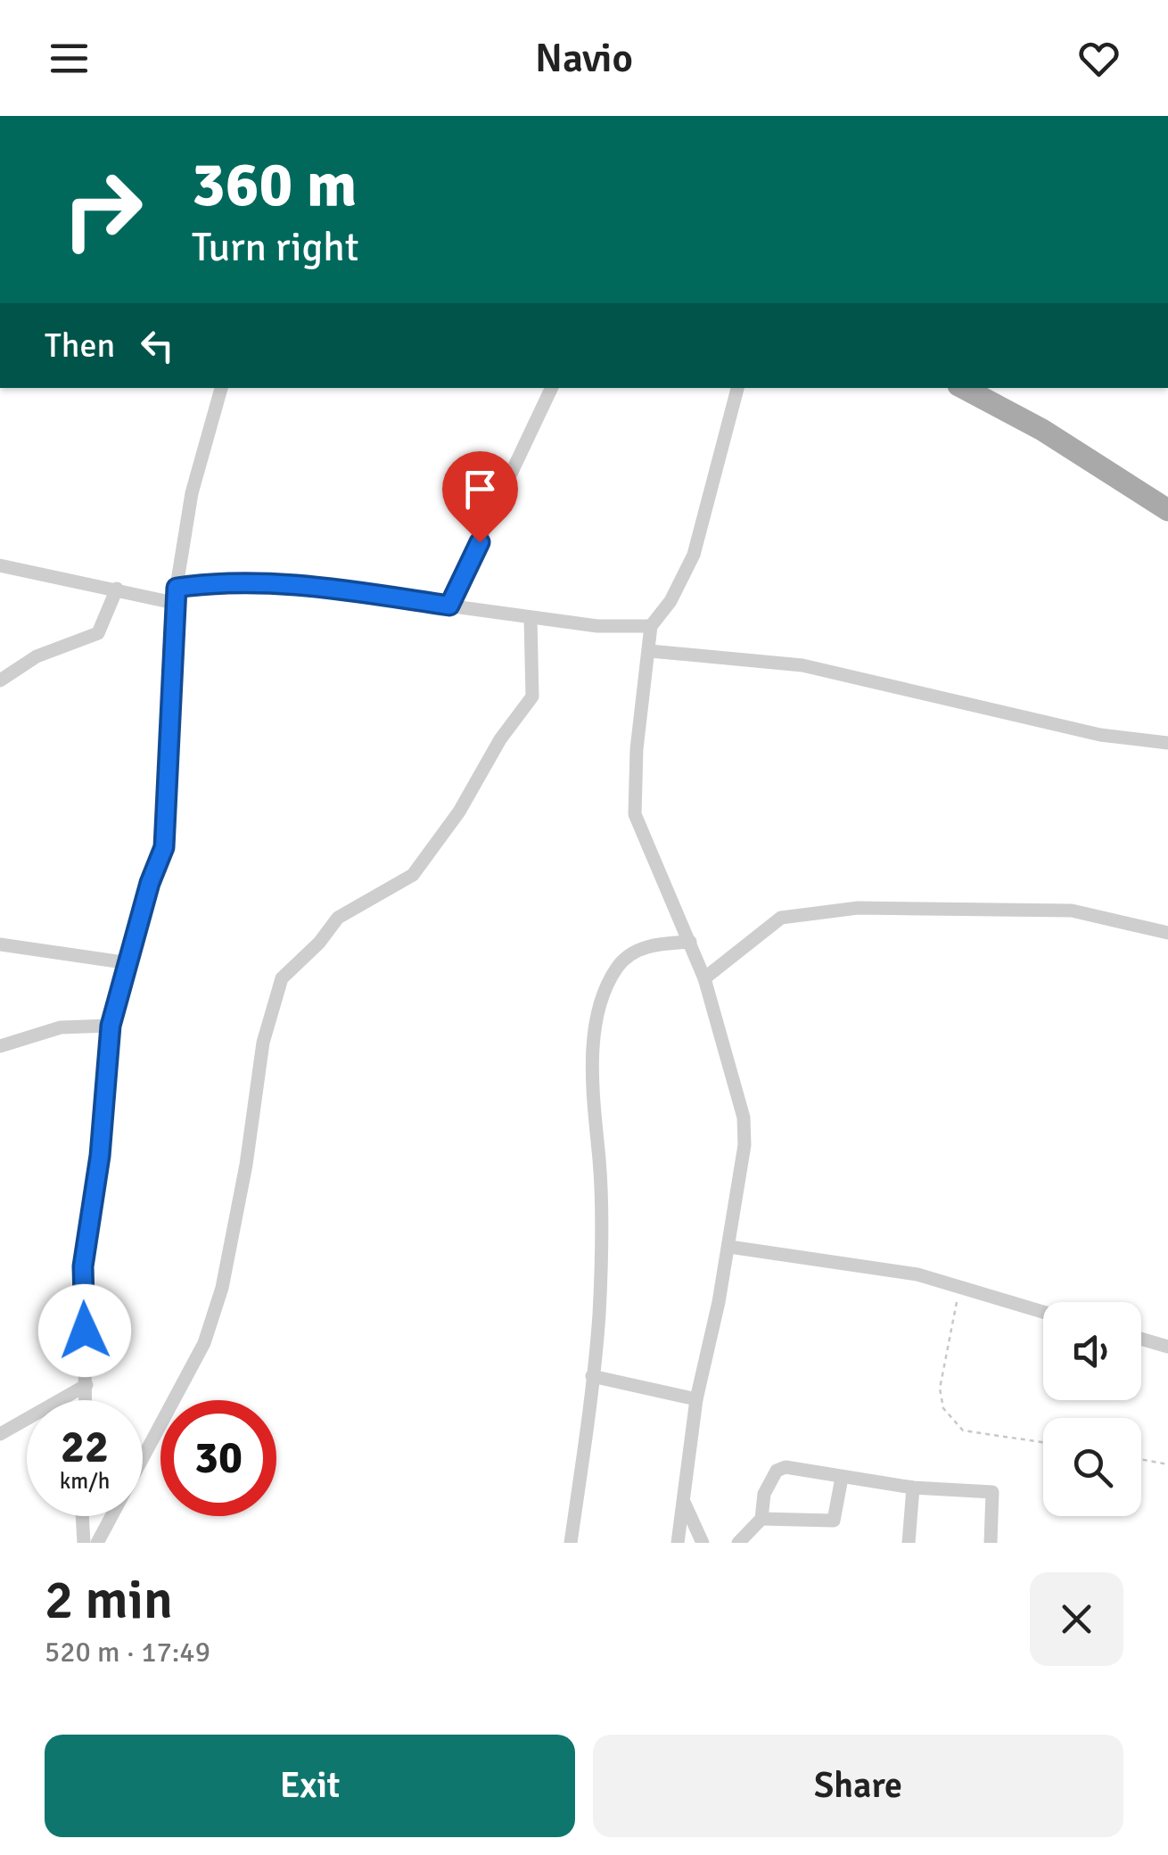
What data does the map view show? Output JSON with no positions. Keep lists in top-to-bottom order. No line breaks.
{"page":{"header":"Navio","turn":["360 m","Turn right"],"then":"Then","speed":"22 km/h","limit":"30","heading":["2 min","520 m · 17:49"],"buttons":["Exit","Share"]}}
